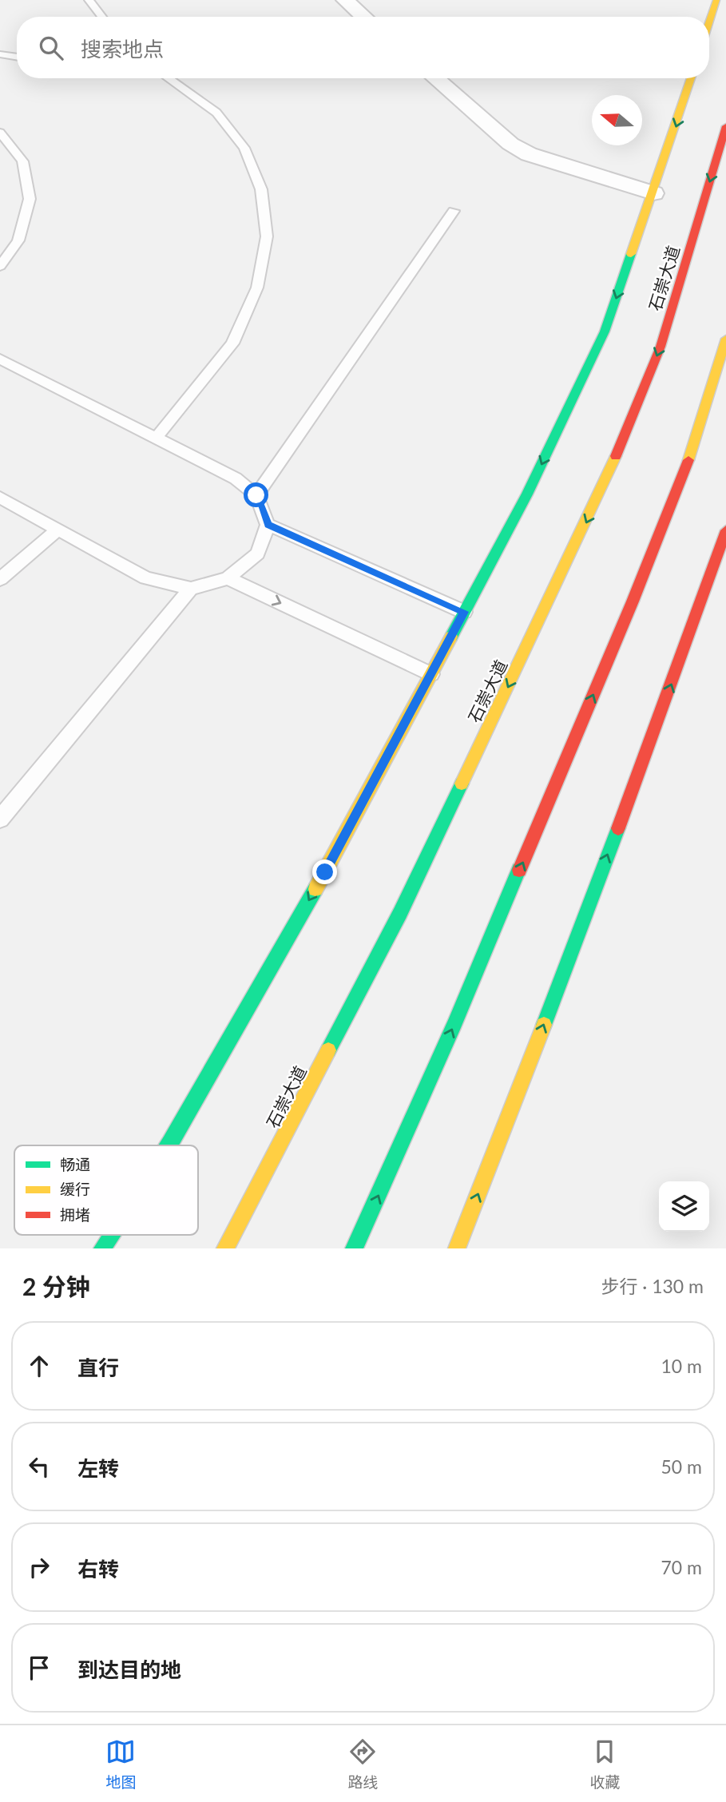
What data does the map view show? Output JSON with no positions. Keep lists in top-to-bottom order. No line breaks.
{"streets":{"main road":["石崇大道"]},"legend":["畅通","缓行","拥堵"],"north":"left","page":{"search":"搜索地点","heading":["2 分钟","步行 · 130 m"],"list":[["直行","10 m"],["左转","50 m"],["右转","70 m"],"到达目的地"],"nav":["地图","路线","收藏"]}}
